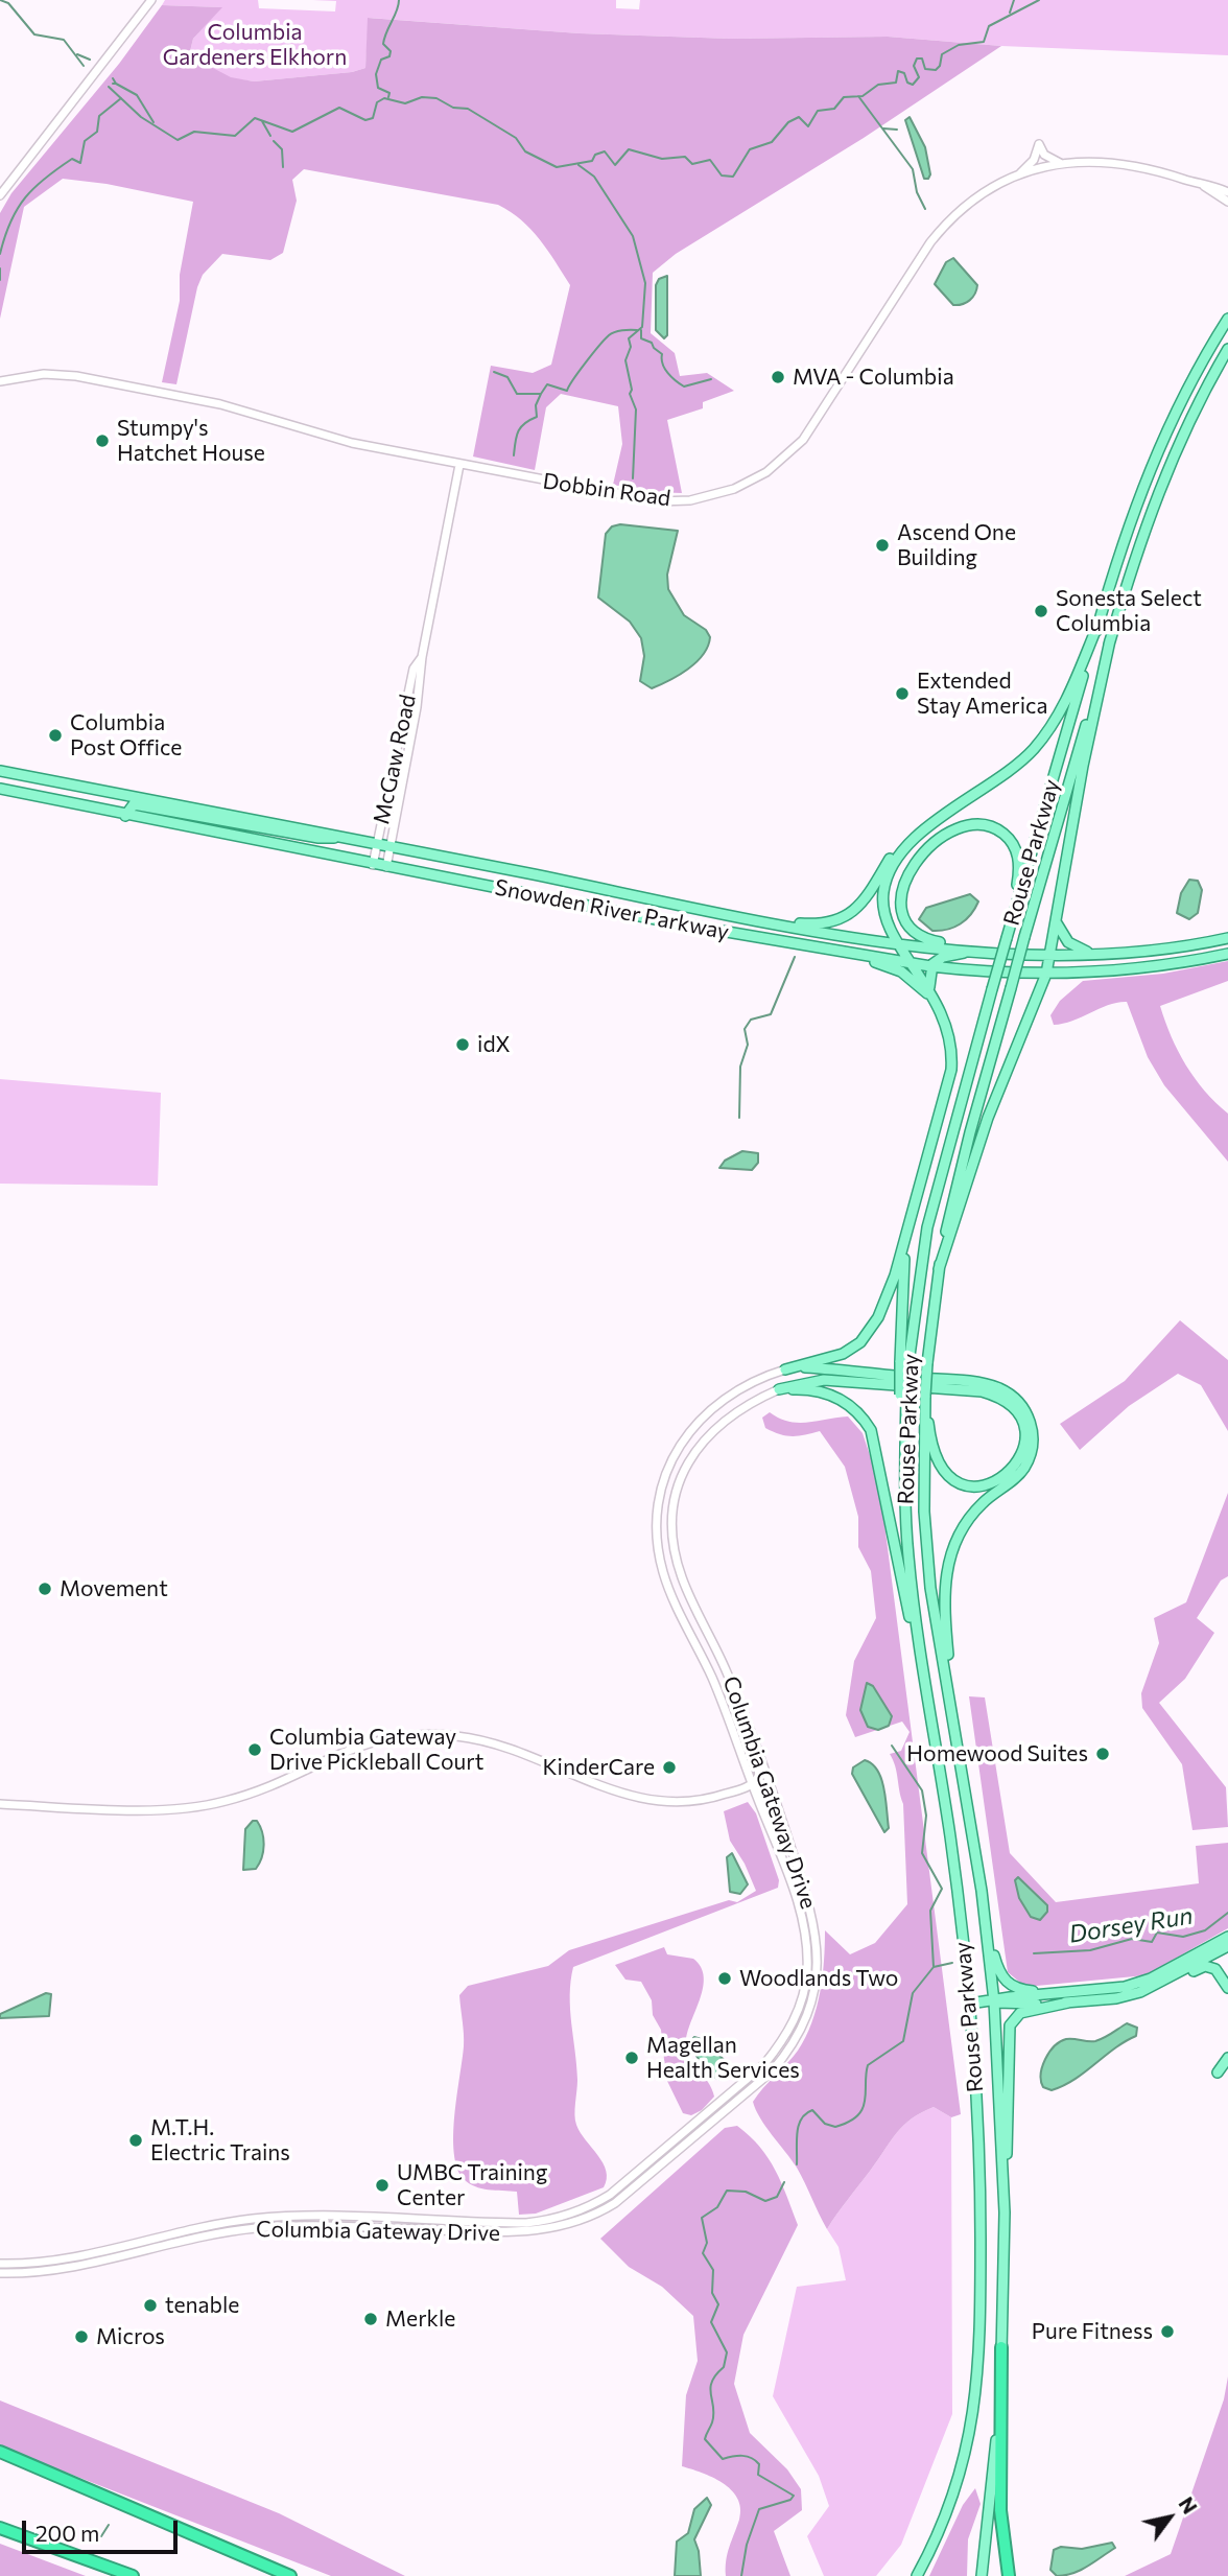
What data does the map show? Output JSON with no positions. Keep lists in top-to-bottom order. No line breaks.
{"streets":{"main road":["Rouse Parkway","Snowden River Parkway"],"street":["Dobbin Road","McGaw Road","Columbia Gateway Drive"]},"crossings":[["Dobbin Road","McGaw Road"],["McGaw Road","Snowden River Parkway"]],"water":["Dorsey Run"],"parks":["Columbia Gardeners Elkhorn"],"places":["MVA - Columbia","Stumpy's Hatchet House","Ascend One Building","Sonesta Select Columbia","Extended Stay America","Columbia Post Office","idX","Movement","Columbia Gateway Drive Pickleball Court","Homewood Suites","KinderCare","Woodlands Two","Magellan Health Services","M.T.H. Electric Trains","UMBC Training Center","tenable","Merkle","Pure Fitness","Micros"],"scale_bar":"200 m","north":"top right"}
